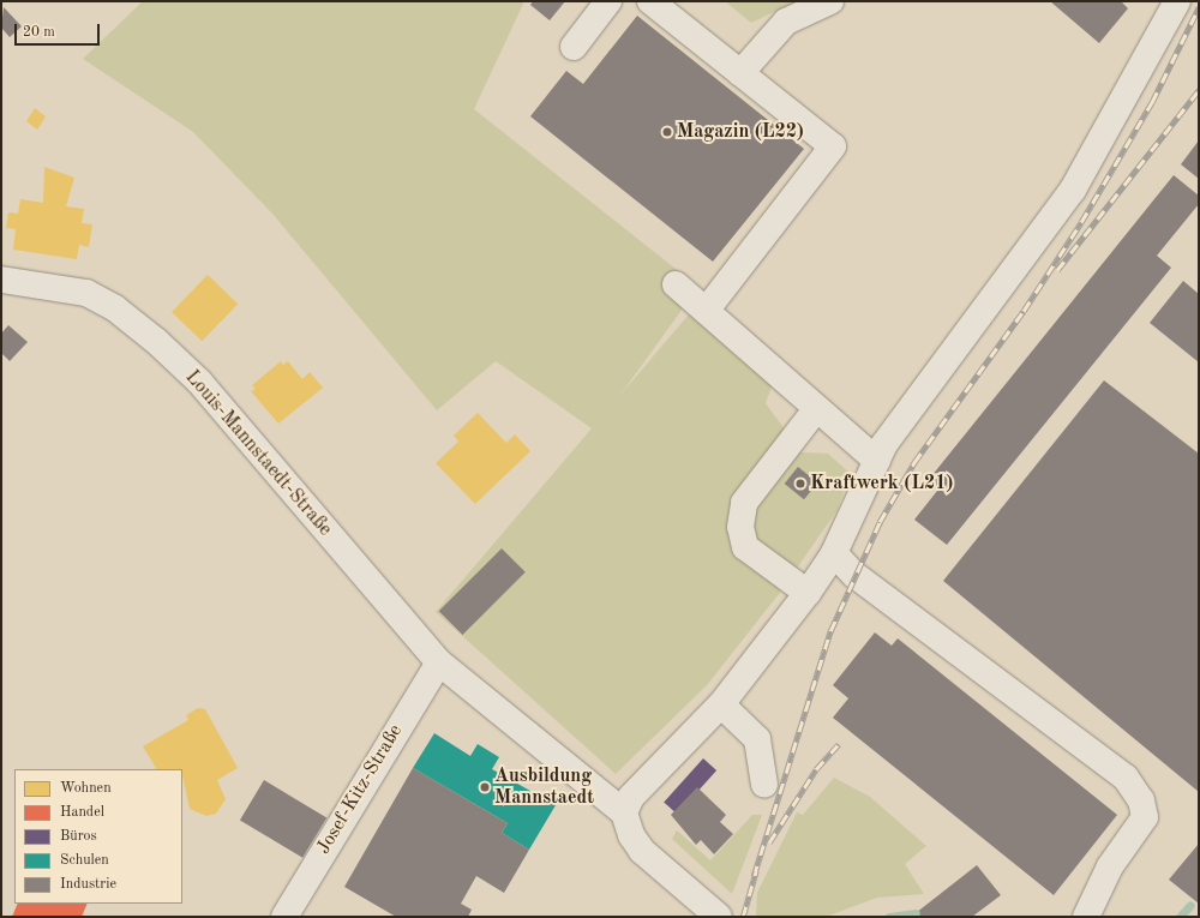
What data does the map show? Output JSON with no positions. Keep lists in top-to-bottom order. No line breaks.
{"streets":{"street":["Louis-Mannstaedt-Straße","Josef-Kitz-Straße"]},"crossings":[["Louis-Mannstaedt-Straße","Josef-Kitz-Straße"]],"places":["Magazin (L22)","Kraftwerk (L21)","Ausbildung Mannstaedt"],"legend":["Wohnen","Handel","Büros","Schulen","Industrie"],"scale_bar":"20 m"}
